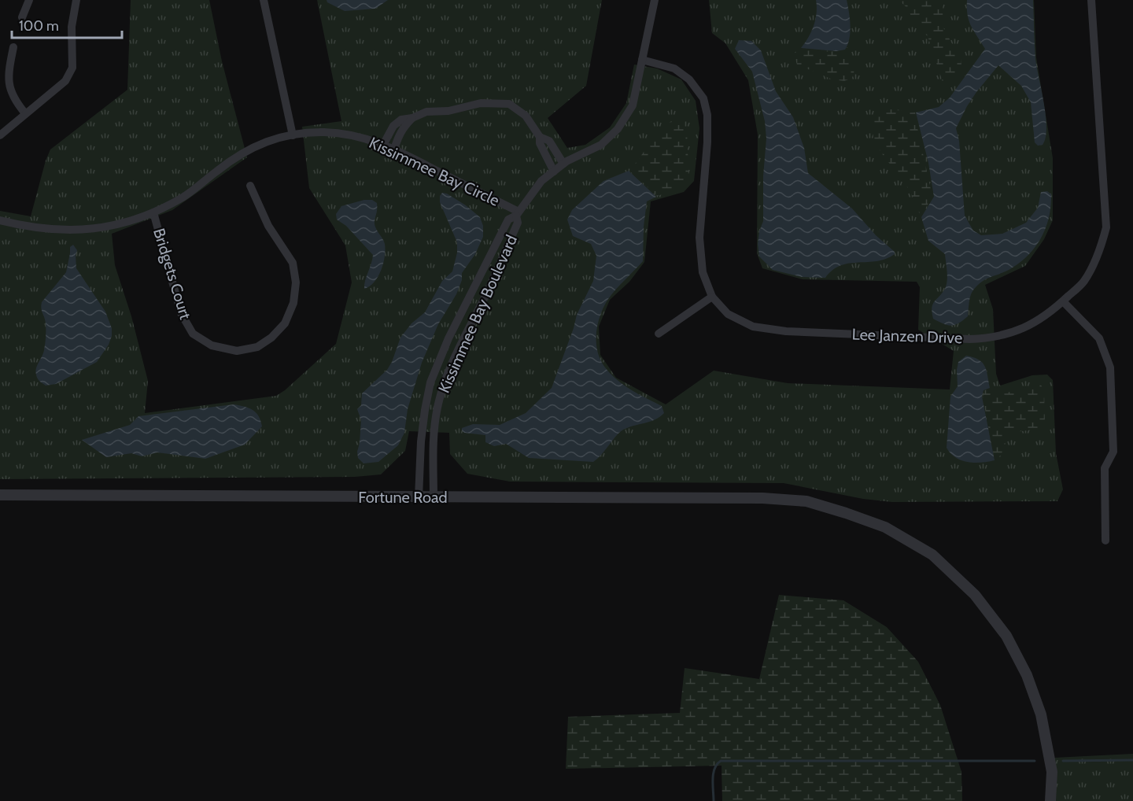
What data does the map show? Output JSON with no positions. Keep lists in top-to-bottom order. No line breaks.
{"streets":{"street":["Kissimmee Bay Circle","Bridgets Court","Kissimmee Bay Boulevard","Lee Janzen Drive","Fortune Road"]},"crossings":[["Kissimmee Bay Circle","Bridgets Court"],["Kissimmee Bay Circle","Kissimmee Bay Boulevard"],["Kissimmee Bay Boulevard","Fortune Road"]],"scale_bar":"100 m"}
